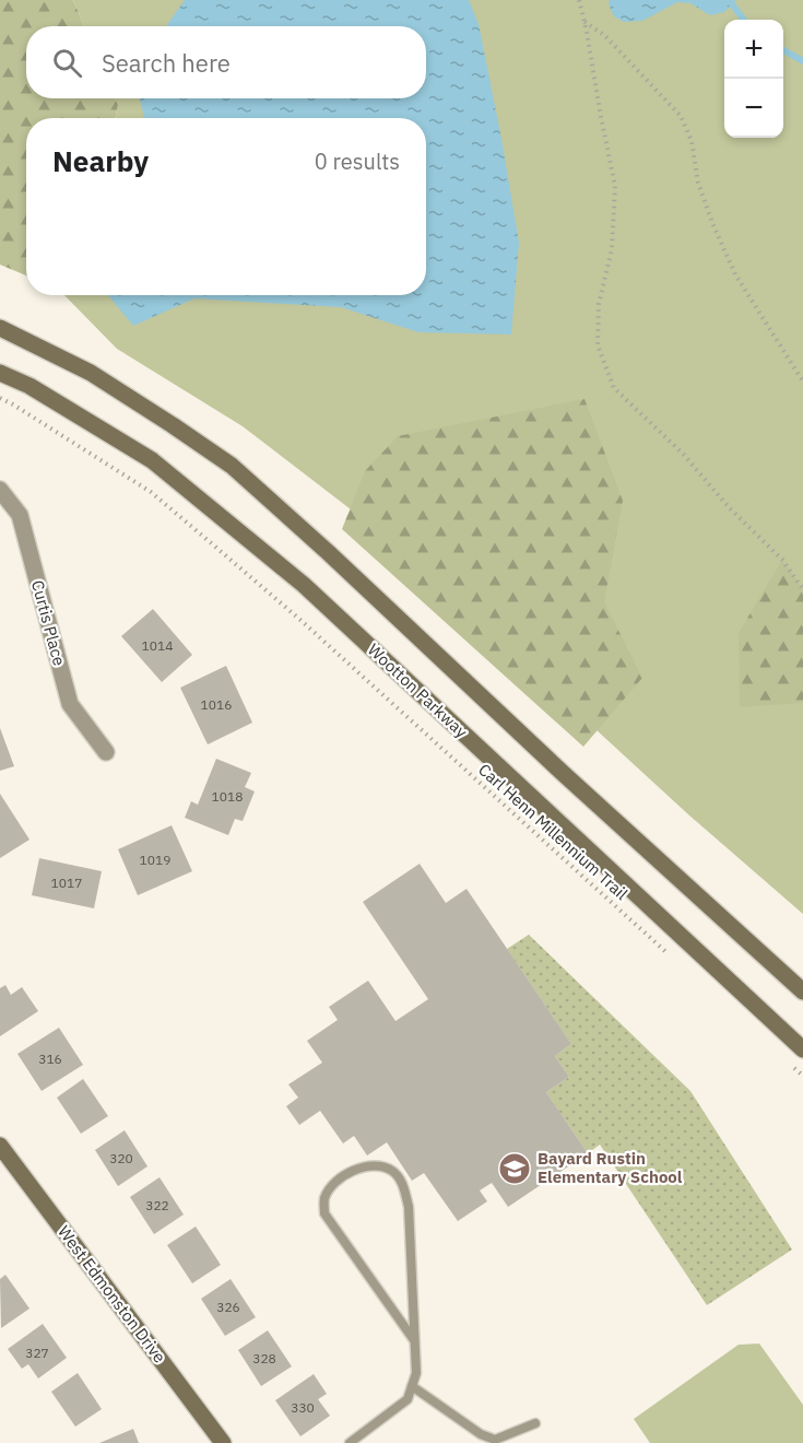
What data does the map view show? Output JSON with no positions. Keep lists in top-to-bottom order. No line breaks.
{"streets":{"main road":["Wootton Parkway","West Edmonston Drive"],"street":["Curtis Place"],"path":["Carl Henn Millennium Trail"]},"places":{"school or university":["Bayard Rustin Elementary School"]},"house_numbers":["1014","1016","1018","1019","1017","316","320","322","326","327","328","330"],"page":{"map_buttons":["+","−"],"search":"Search here","heading":["Nearby","0 results"]}}
